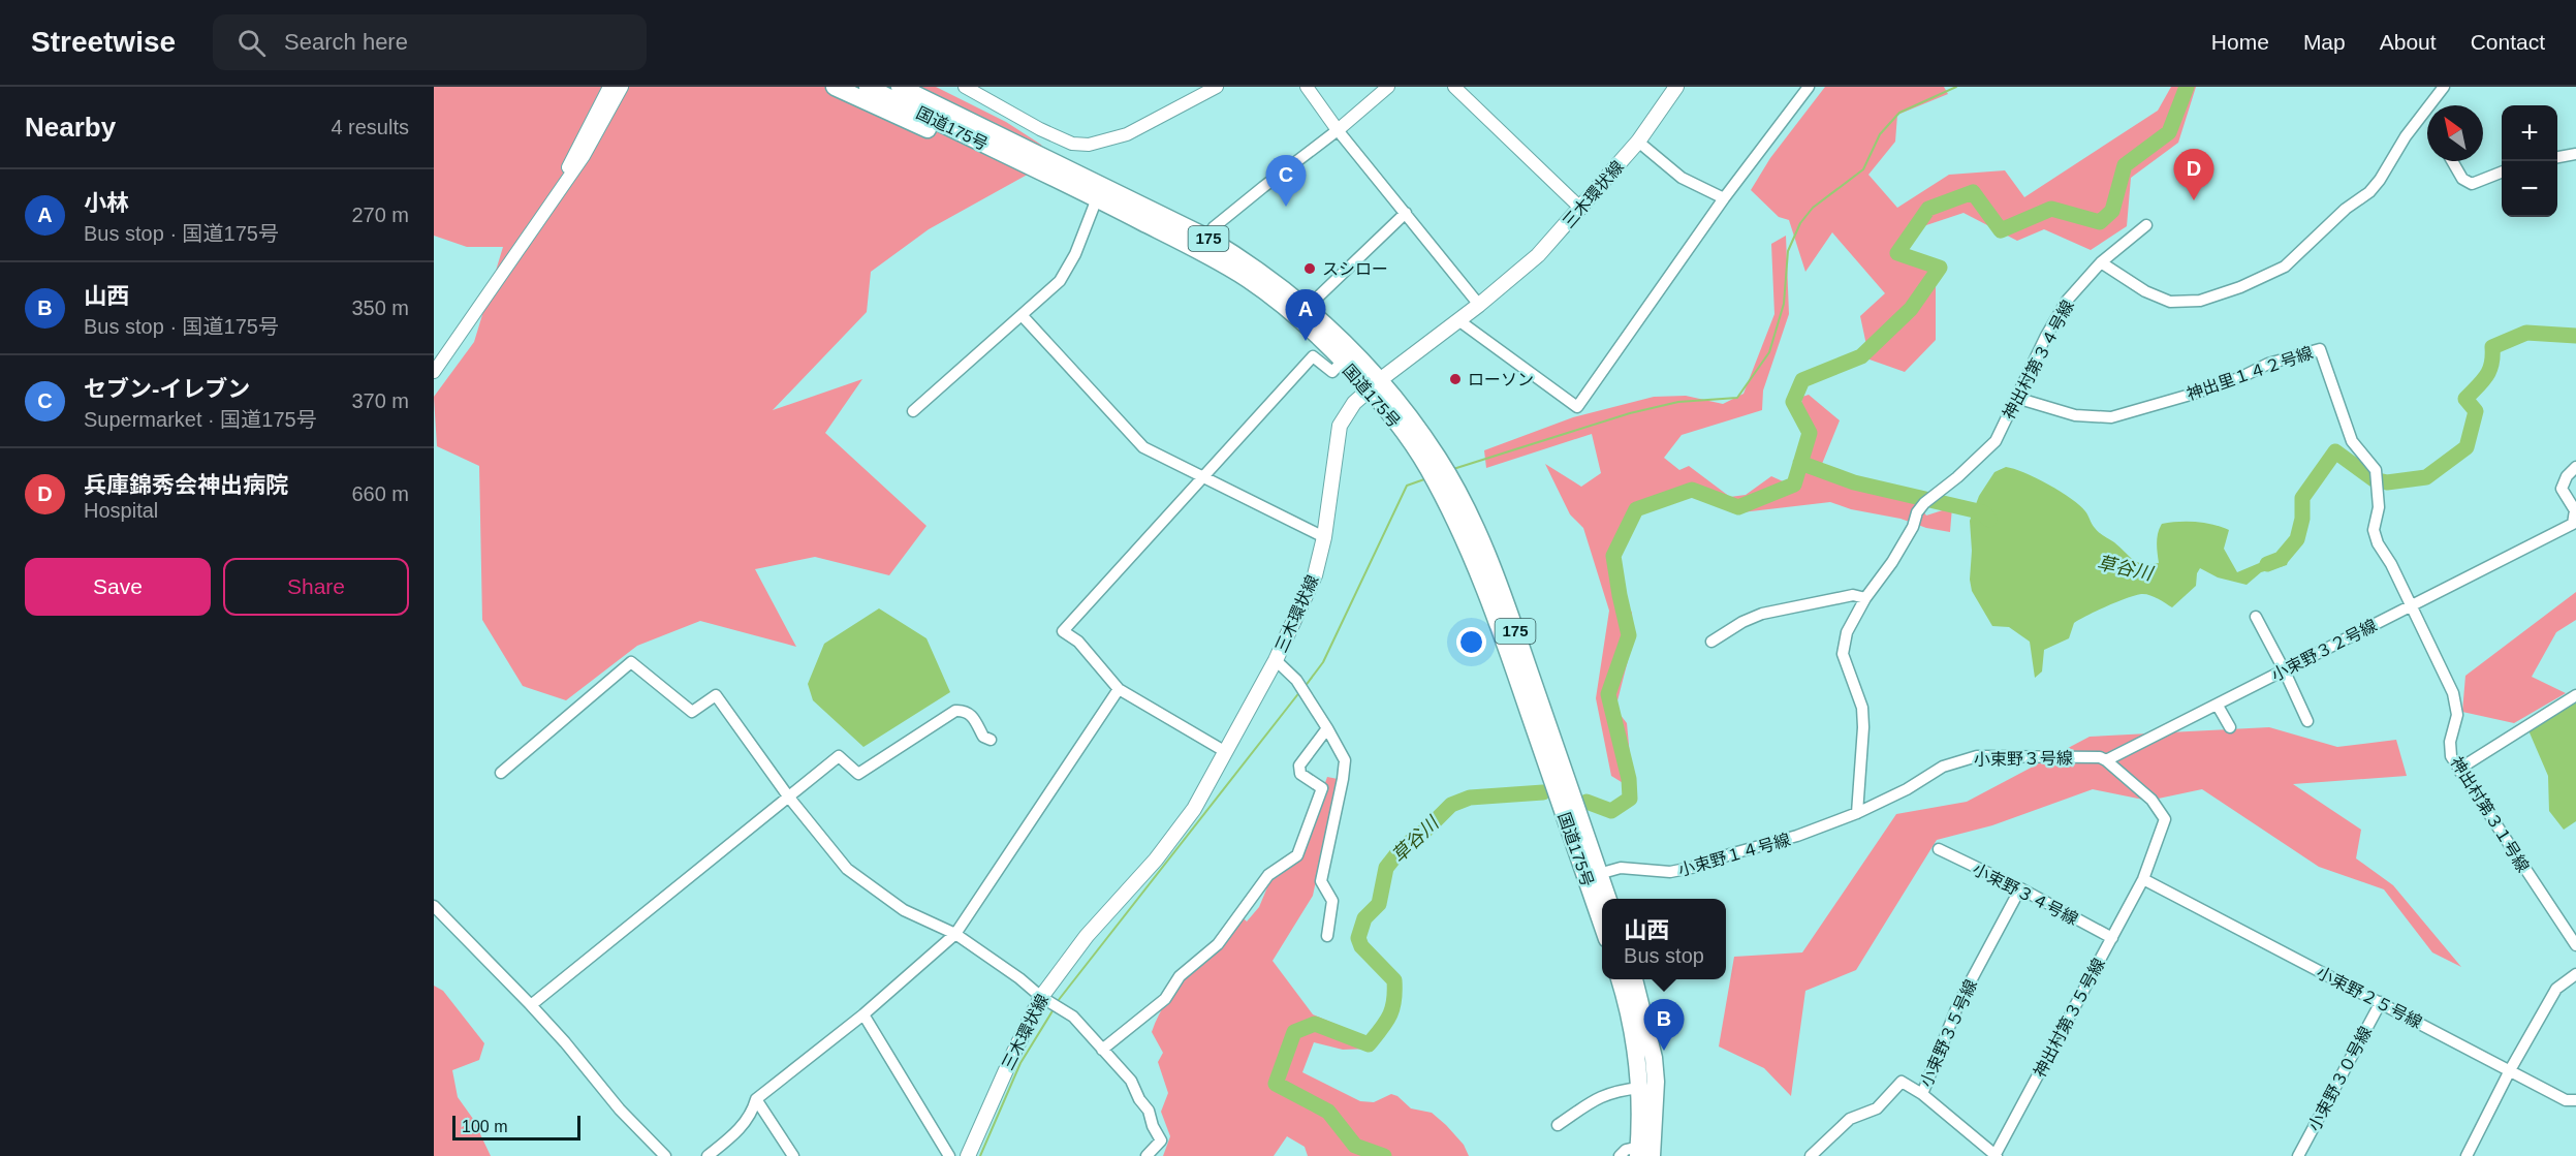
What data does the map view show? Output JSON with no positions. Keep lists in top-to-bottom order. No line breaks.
{"streets":{"highway":["国道175号","175"],"main road":["三木環状線"],"street":["神出村第３４号線","神出里１４２号線","小束野３２号線","小束野３号線","神出村第３１号線","小束野１４号線","小束野３４号線","小束野２５号線","神出村第３５号線","小束野３５号線","小束野３０号線"]},"crossings":[["国道175号","三木環状線"],["国道175号","小束野１４号線"],["神出村第３４号線","神出里１４２号線"],["神出村第３４号線","小束野３号線"],["神出里１４２号線","小束野３２号線"],["神出里１４２号線","神出村第３１号線"],["小束野３２号線","小束野３号線"],["小束野３２号線","神出村第３１号線"],["小束野３号線","小束野１４号線"],["小束野３４号線","神出村第３５号線"],["小束野３４号線","小束野３５号線"],["小束野２５号線","神出村第３５号線"],["小束野２５号線","小束野３０号線"],["神出村第３５号線","小束野３５号線"]],"water":["草谷川"],"places":["スシロー","ローソン"],"scale_bar":"100 m","north":"top left","page":{"header":"Streetwise","search":"Search here","nav":["Home","Map","About","Contact"],"heading":["Nearby","4 results"],"map_buttons":["+","−"],"pins":["D","C","A","B"],"list":[{"mark":"A","name":"小林","note":"Bus stop · 国道175号","value":"270 m"},{"mark":"B","name":"山西","note":"Bus stop · 国道175号","value":"350 m"},{"mark":"C","name":"セブン-イレブン","note":"Supermarket · 国道175号","value":"370 m"},{"mark":"D","name":"兵庫錦秀会神出病院","note":"Hospital","value":"660 m"}],"buttons":["Save","Share"],"popup":["山西","Bus stop"],"scale":"100 m"}}
